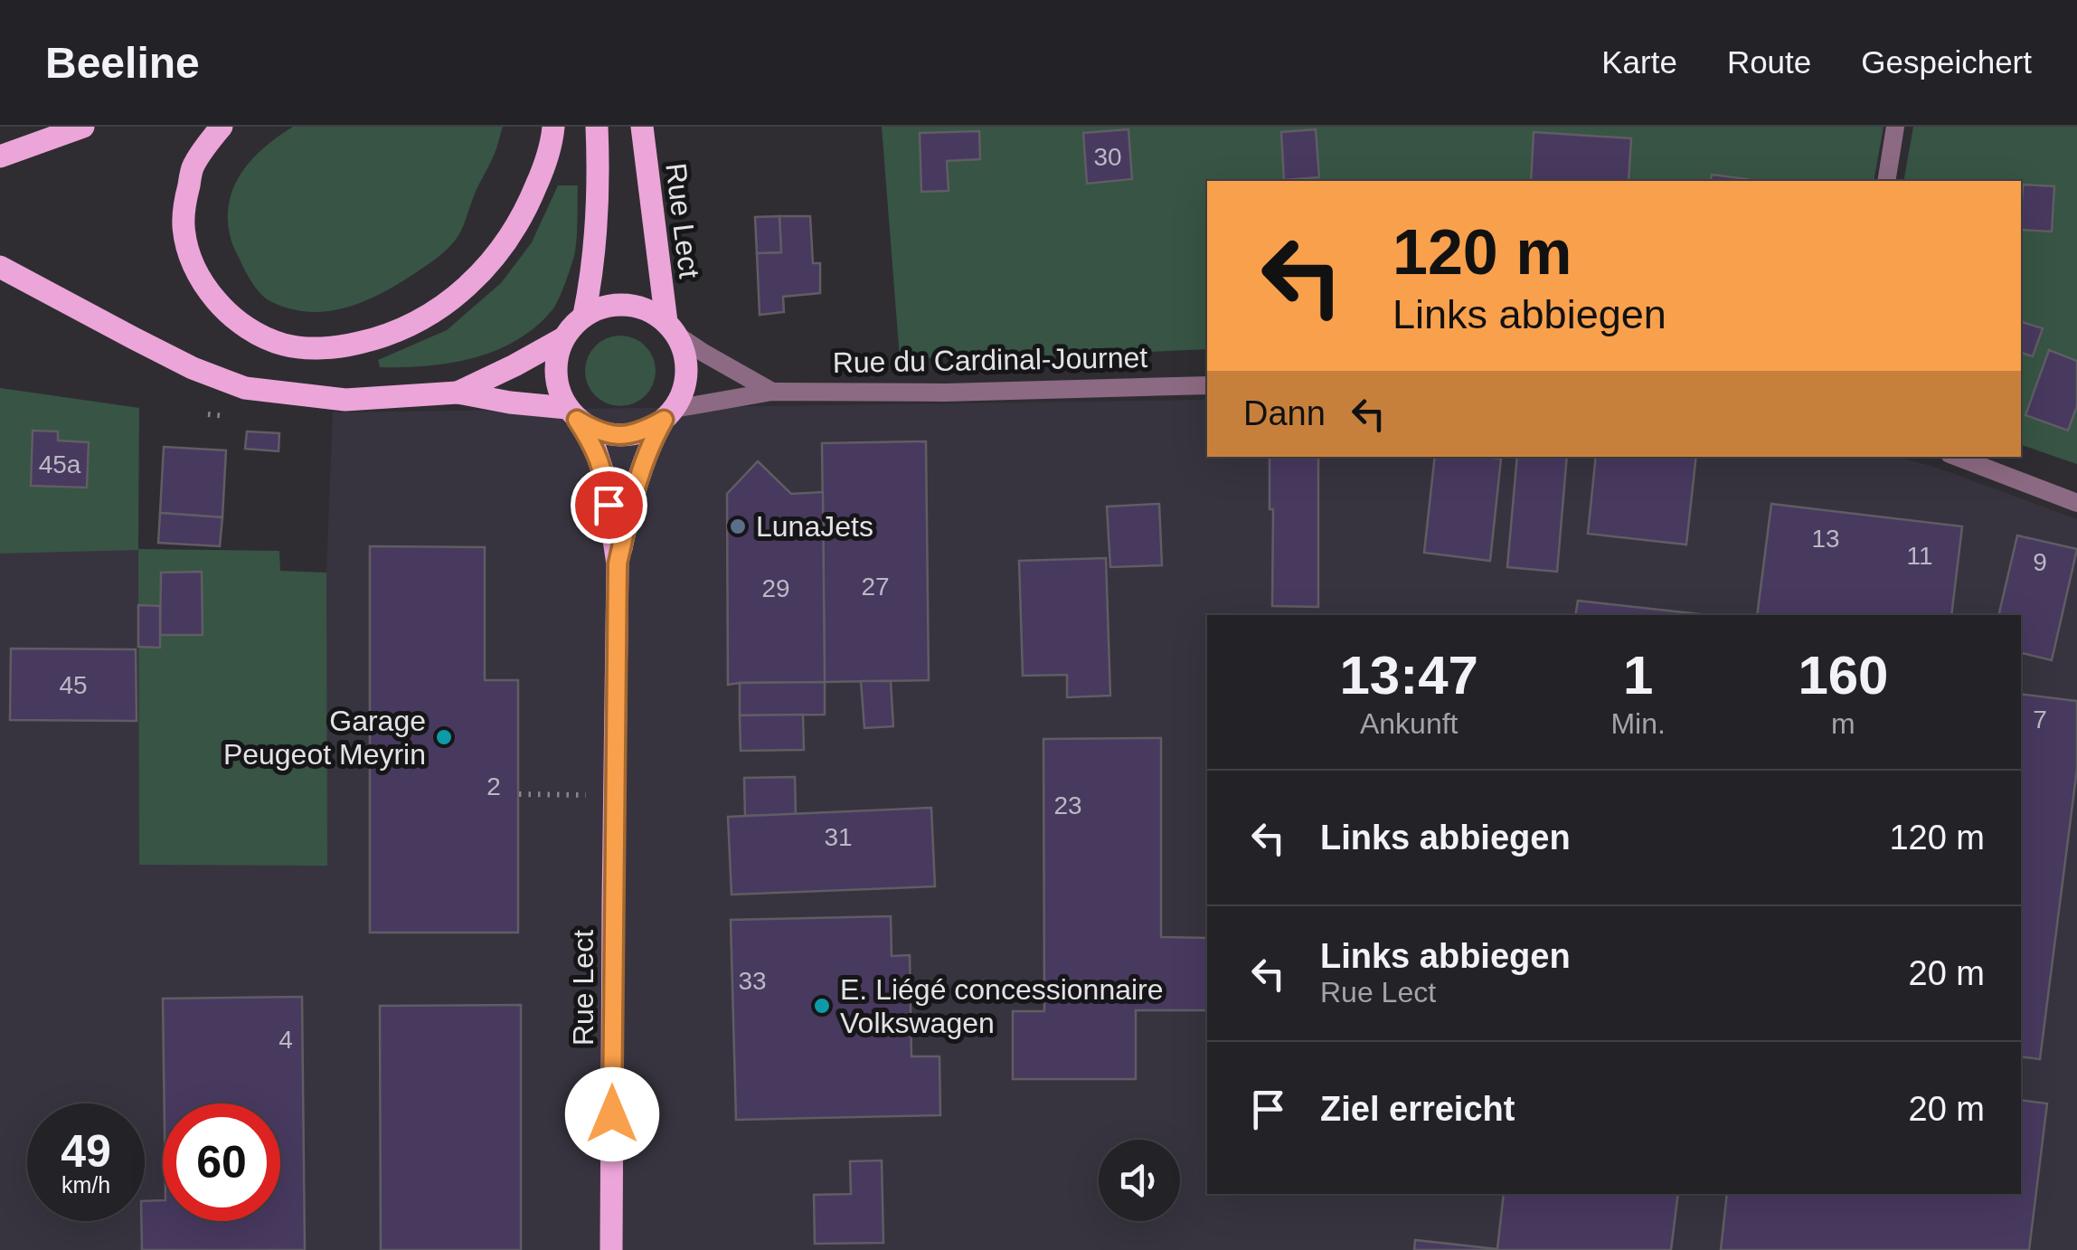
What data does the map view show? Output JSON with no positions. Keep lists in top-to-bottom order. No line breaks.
{"streets":{"main road":["Rue Lect"],"street":["Rue du Cardinal-Journet"]},"crossings":[["Rue Lect","Rue du Cardinal-Journet"]],"places":["LunaJets","Garage Peugeot Meyrin","E. Liégé concessionnaire Volkswagen"],"house_numbers":["30","45a","13","11","9","27","29","45","7","2","23","31","33","4"],"page":{"header":"Beeline","nav":["Karte","Route","Gespeichert"],"turn":["120 m","Links abbiegen"],"then":"Dann","eta":["13:47","Ankunft","1","Min.","160","m"],"list":[{"name":"Links abbiegen","value":"120 m"},{"name":"Links abbiegen","note":"Rue Lect","value":"20 m"},{"name":"Ziel erreicht","value":"20 m"}],"speed":"49 km/h","limit":"60"}}
